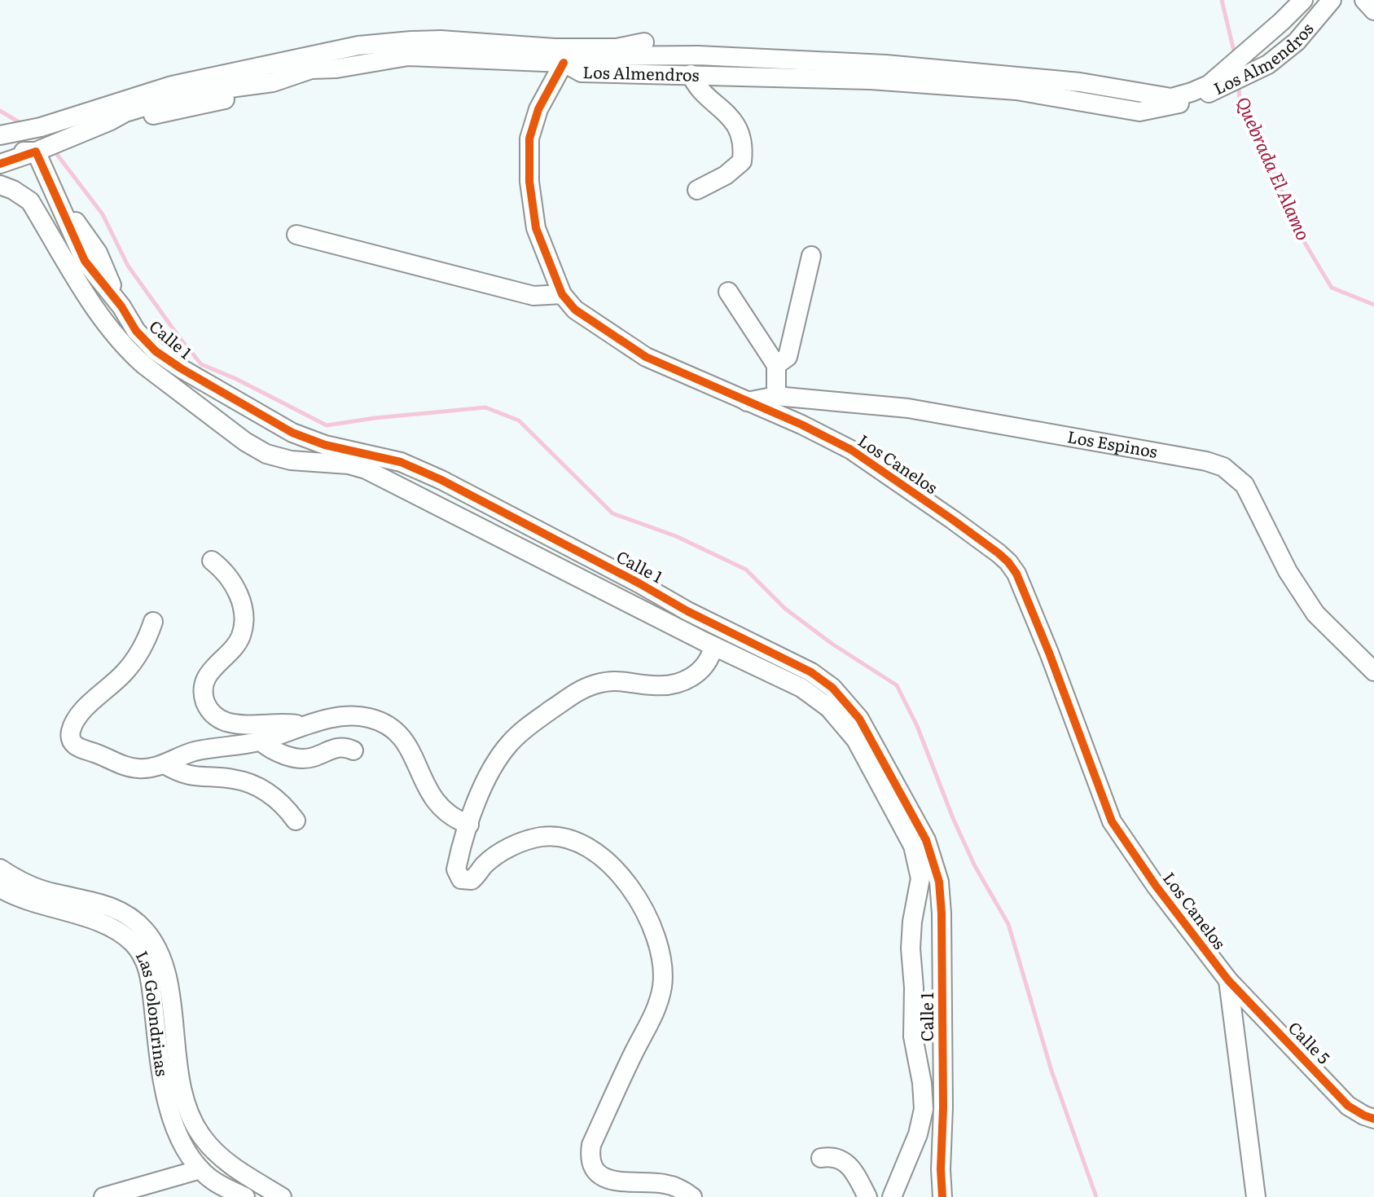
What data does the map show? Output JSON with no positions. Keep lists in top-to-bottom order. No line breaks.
{"streets":{"street":["Los Almendros","Calle 1","Los Espinos","Los Canelos","Las Golondrinas","Calle 5"]},"crossings":[["Los Almendros","Los Canelos"],["Los Espinos","Los Canelos"],["Los Canelos","Calle 5"]],"water":["Quebrada El Alamo"]}
